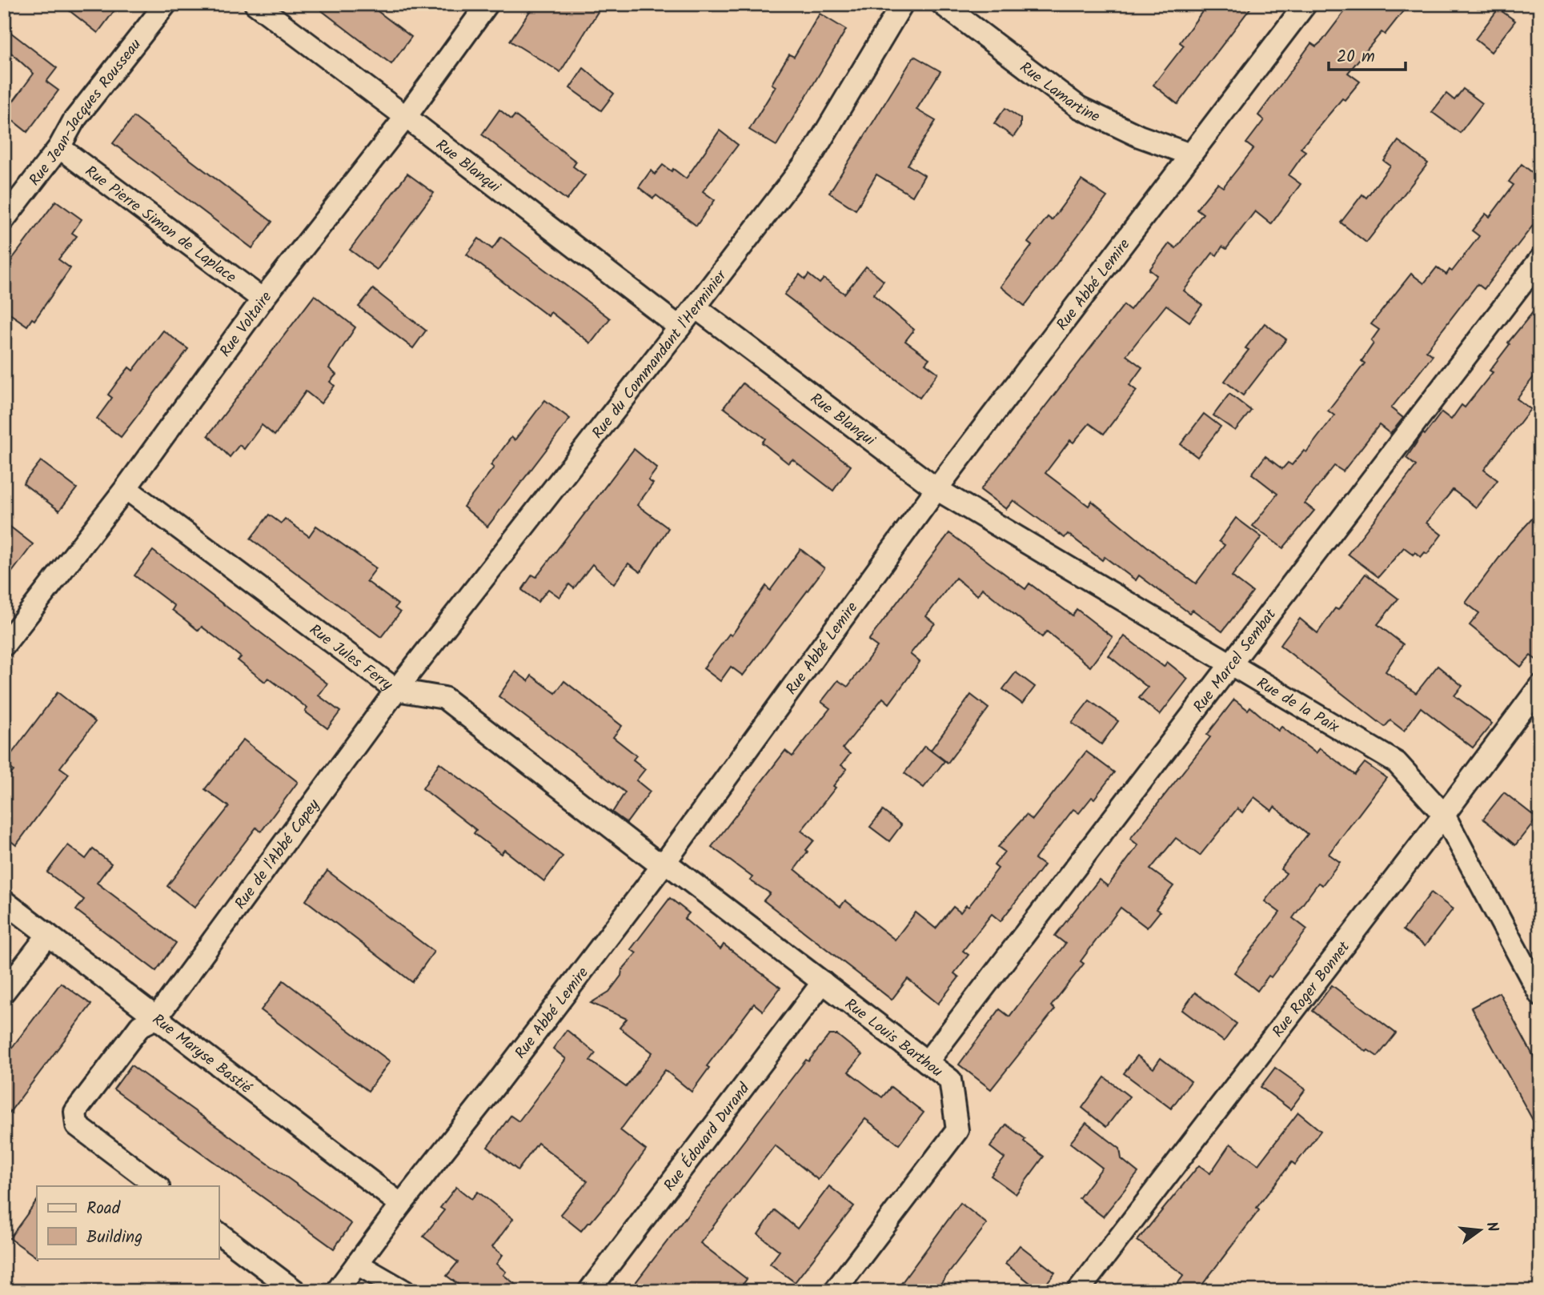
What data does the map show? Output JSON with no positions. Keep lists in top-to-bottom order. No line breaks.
{"streets":{"street":["Rue Lamartine","Rue Jean-Jacques Rousseau","Rue Blanqui","Rue Pierre Simon de Laplace","Rue Abbé Lemire","Rue Voltaire","Rue du Commandant l'Herminier","Rue Jules Ferry","Rue Marcel Sembat","Rue de la Paix","Rue de l'Abbé Capey","Rue Roger Bonnet","Rue Louis Barthou","Rue Maryse Bastié","Rue Édouard Durand"]},"crossings":[["Rue Lamartine","Rue Abbé Lemire"],["Rue Jean-Jacques Rousseau","Rue Pierre Simon de Laplace"],["Rue Blanqui","Rue Abbé Lemire"],["Rue Blanqui","Rue Voltaire"],["Rue Blanqui","Rue du Commandant l'Herminier"],["Rue Blanqui","Rue de la Paix"],["Rue Pierre Simon de Laplace","Rue Voltaire"],["Rue Abbé Lemire","Rue Jules Ferry"],["Rue Abbé Lemire","Rue de la Paix"],["Rue Abbé Lemire","Rue Louis Barthou"],["Rue Abbé Lemire","Rue Maryse Bastié"],["Rue Voltaire","Rue Jules Ferry"],["Rue du Commandant l'Herminier","Rue Jules Ferry"],["Rue du Commandant l'Herminier","Rue de l'Abbé Capey"],["Rue Jules Ferry","Rue de l'Abbé Capey"],["Rue Jules Ferry","Rue Louis Barthou"],["Rue Marcel Sembat","Rue de la Paix"],["Rue Marcel Sembat","Rue Louis Barthou"],["Rue de la Paix","Rue Roger Bonnet"],["Rue de l'Abbé Capey","Rue Maryse Bastié"],["Rue Louis Barthou","Rue Édouard Durand"]],"legend":["Road","Building"],"scale_bar":"20 m","north":"right"}
